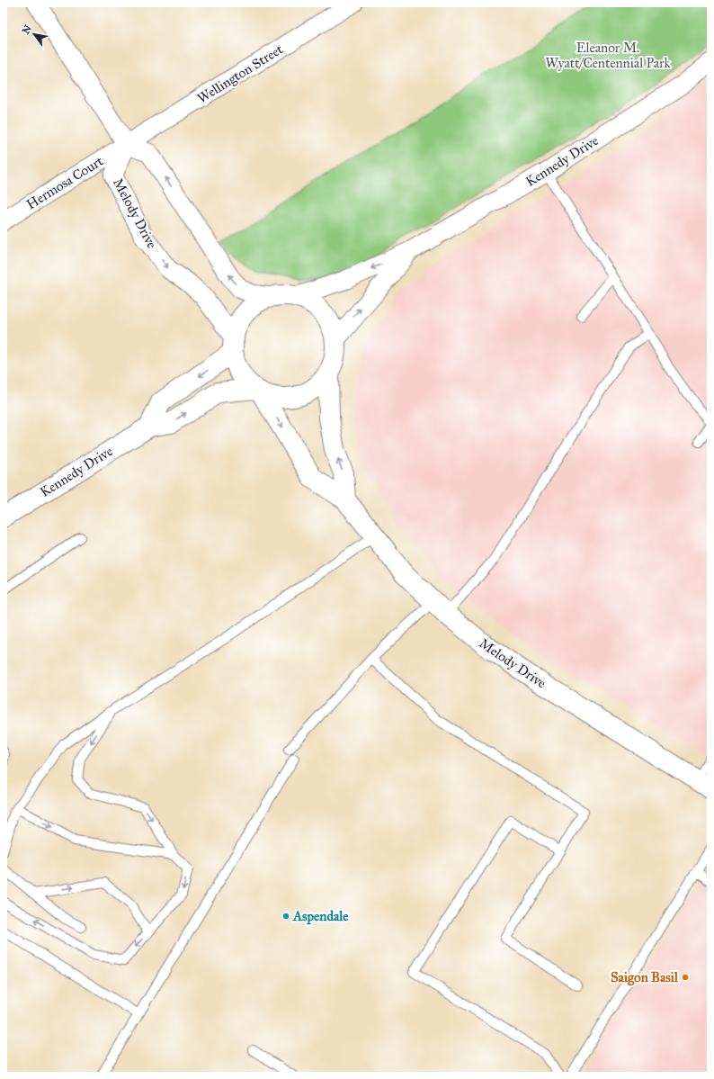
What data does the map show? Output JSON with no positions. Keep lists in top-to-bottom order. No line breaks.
{"streets":{"street":["Wellington Street","Kennedy Drive","Hermosa Court","Melody Drive"]},"crossings":[["Wellington Street","Hermosa Court"],["Wellington Street","Melody Drive"],["Kennedy Drive","Melody Drive"],["Hermosa Court","Melody Drive"]],"parks":["Eleanor M. Wyatt/Centennial Park"],"places":["Aspendale","Saigon Basil"],"north":"top left"}
